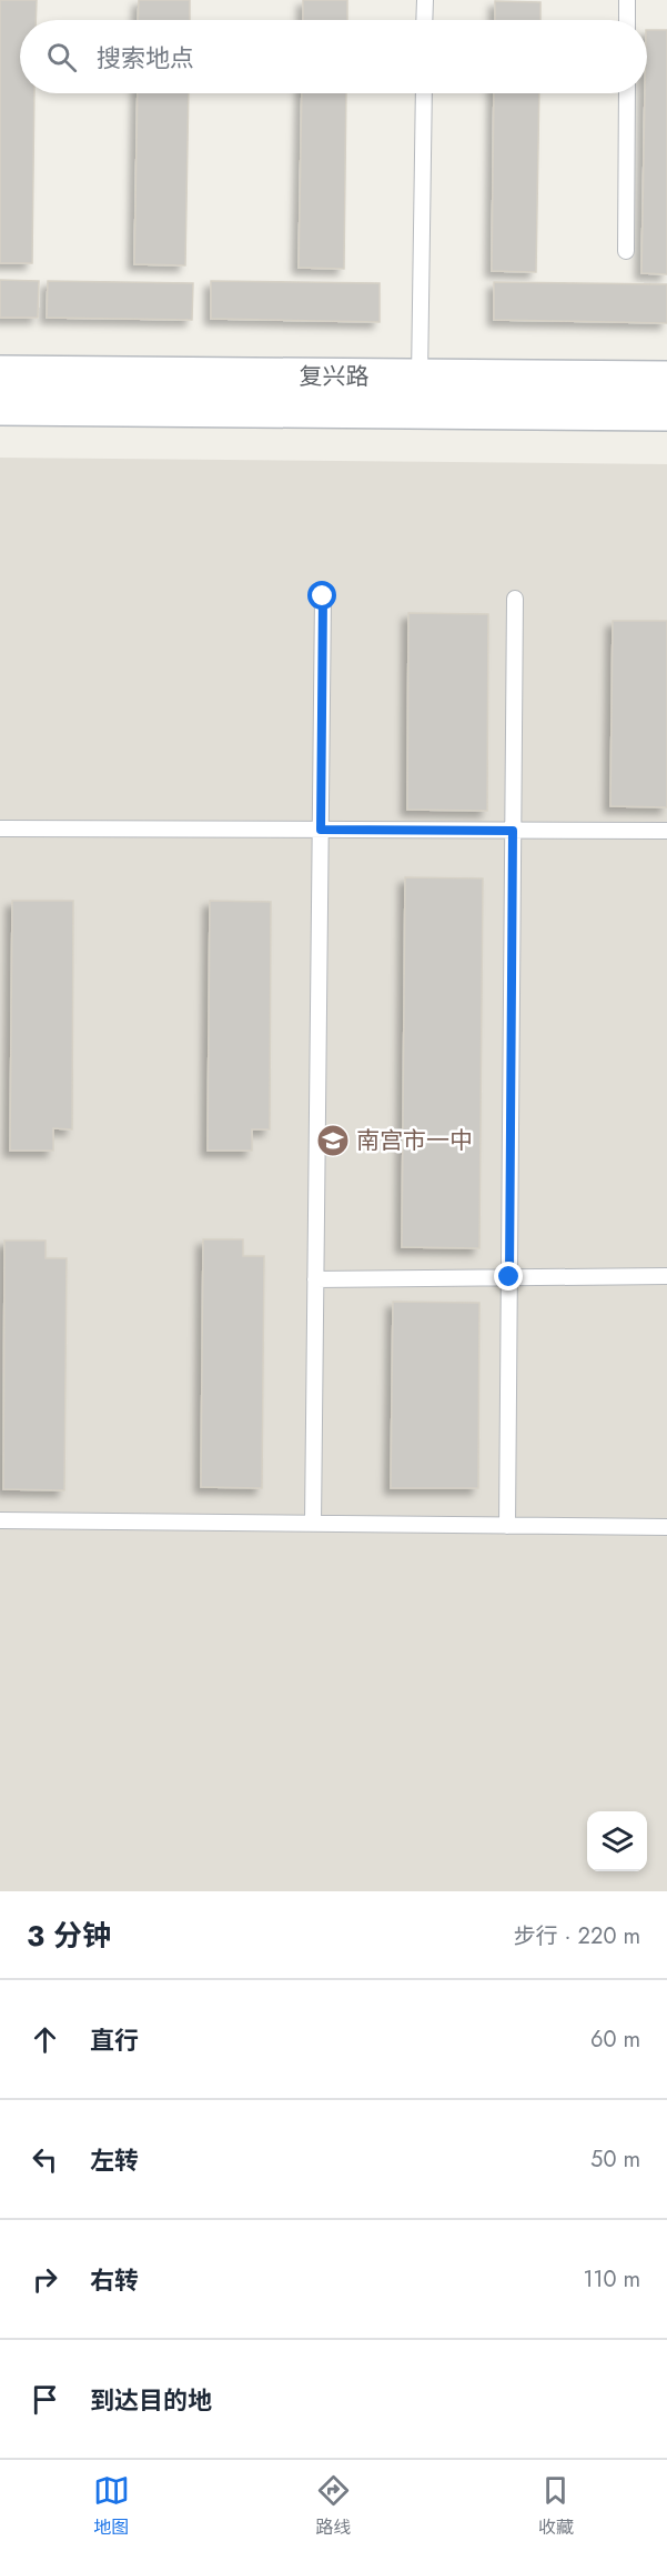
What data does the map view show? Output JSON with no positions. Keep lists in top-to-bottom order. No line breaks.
{"streets":{"street":["复兴路"]},"places":{"school or university":["南宫市一中"]},"page":{"search":"搜索地点","heading":["3 分钟","步行 · 220 m"],"list":[["直行","60 m"],["左转","50 m"],["右转","110 m"],"到达目的地"],"nav":["地图","路线","收藏"]}}
